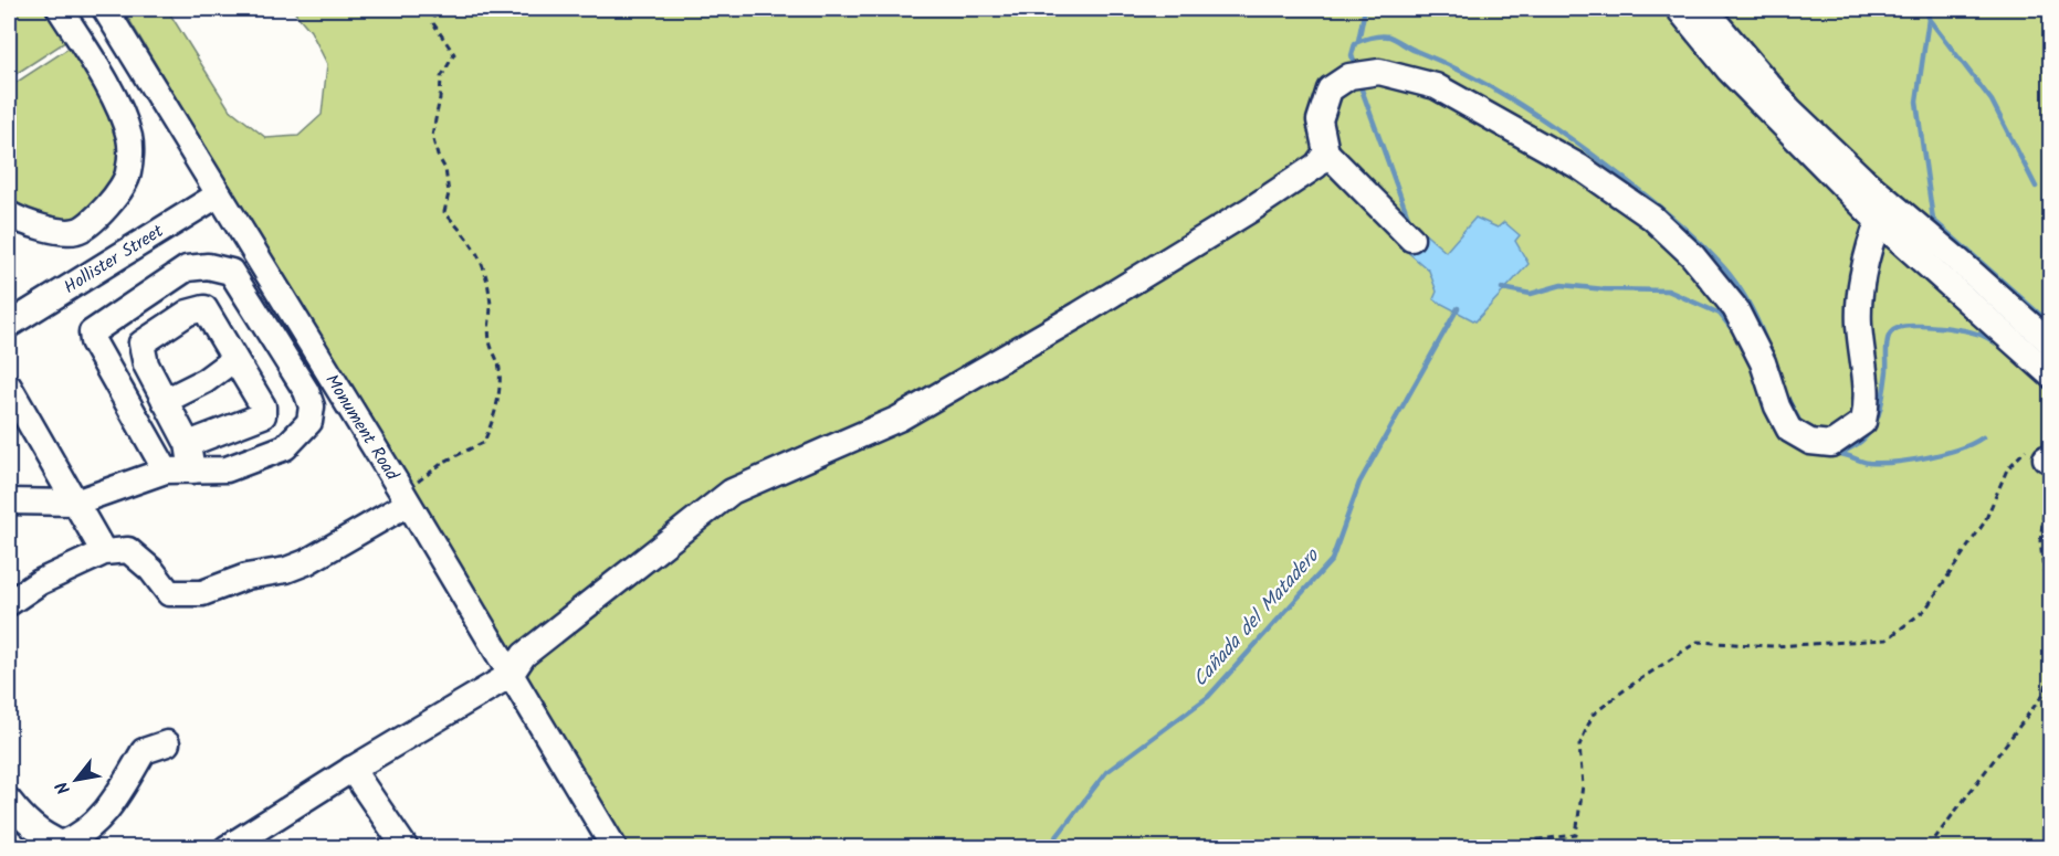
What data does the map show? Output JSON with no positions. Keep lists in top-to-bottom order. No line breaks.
{"streets":{"street":["Hollister Street","Monument Road"]},"crossings":[["Hollister Street","Monument Road"]],"water":["Cañada del Matadero"],"north":"bottom left"}
